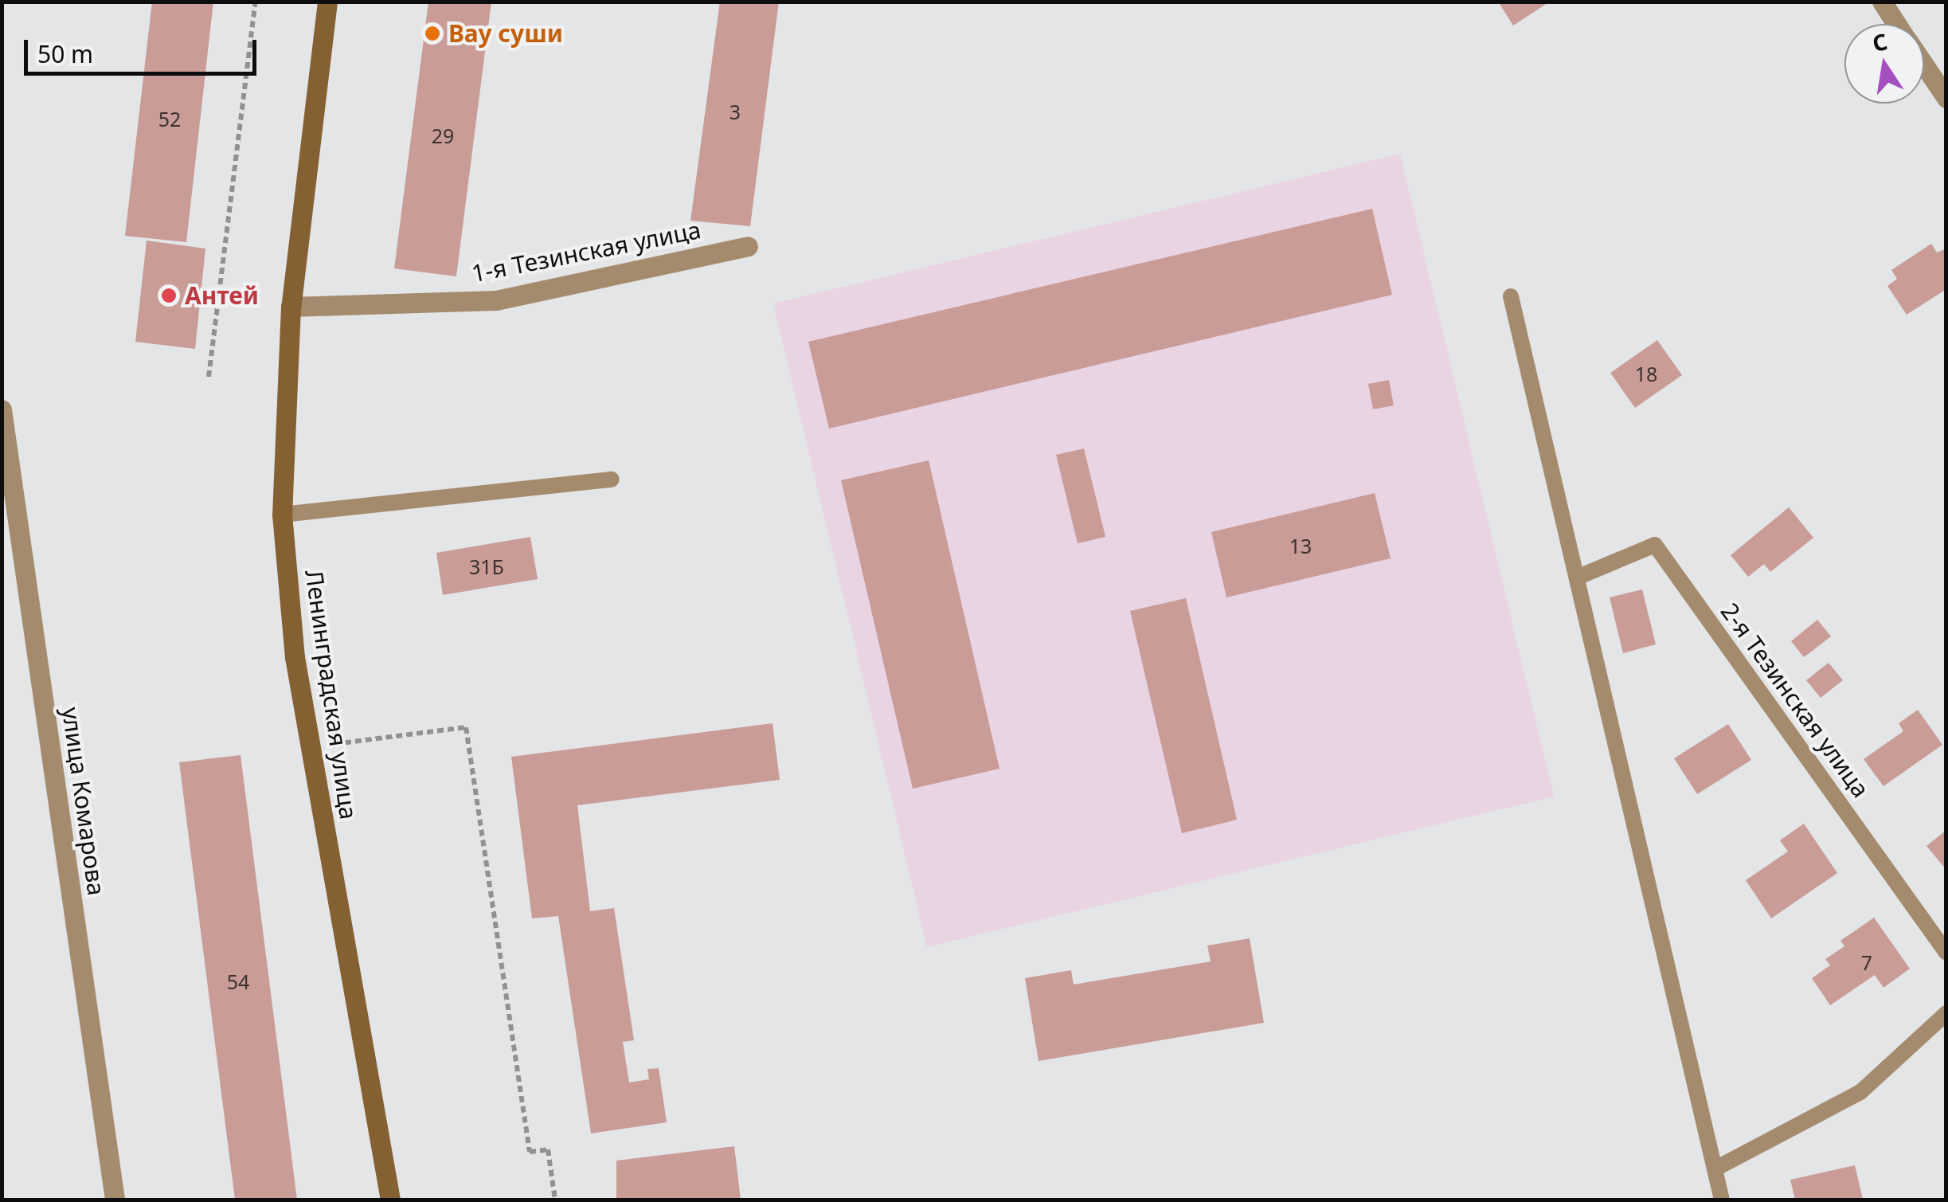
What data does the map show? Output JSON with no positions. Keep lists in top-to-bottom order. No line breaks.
{"streets":{"main road":["Ленинградская улица"],"street":["1-я Тезинская улица","улица Комарова"],"lane":["2-я Тезинская улица"]},"crossings":[["1-я Тезинская улица","Ленинградская улица"]],"places":["Вау суши","Антей"],"house_numbers":["3","52","29","18","13","31Б","7","54"],"scale_bar":"50 m","north":"top"}
